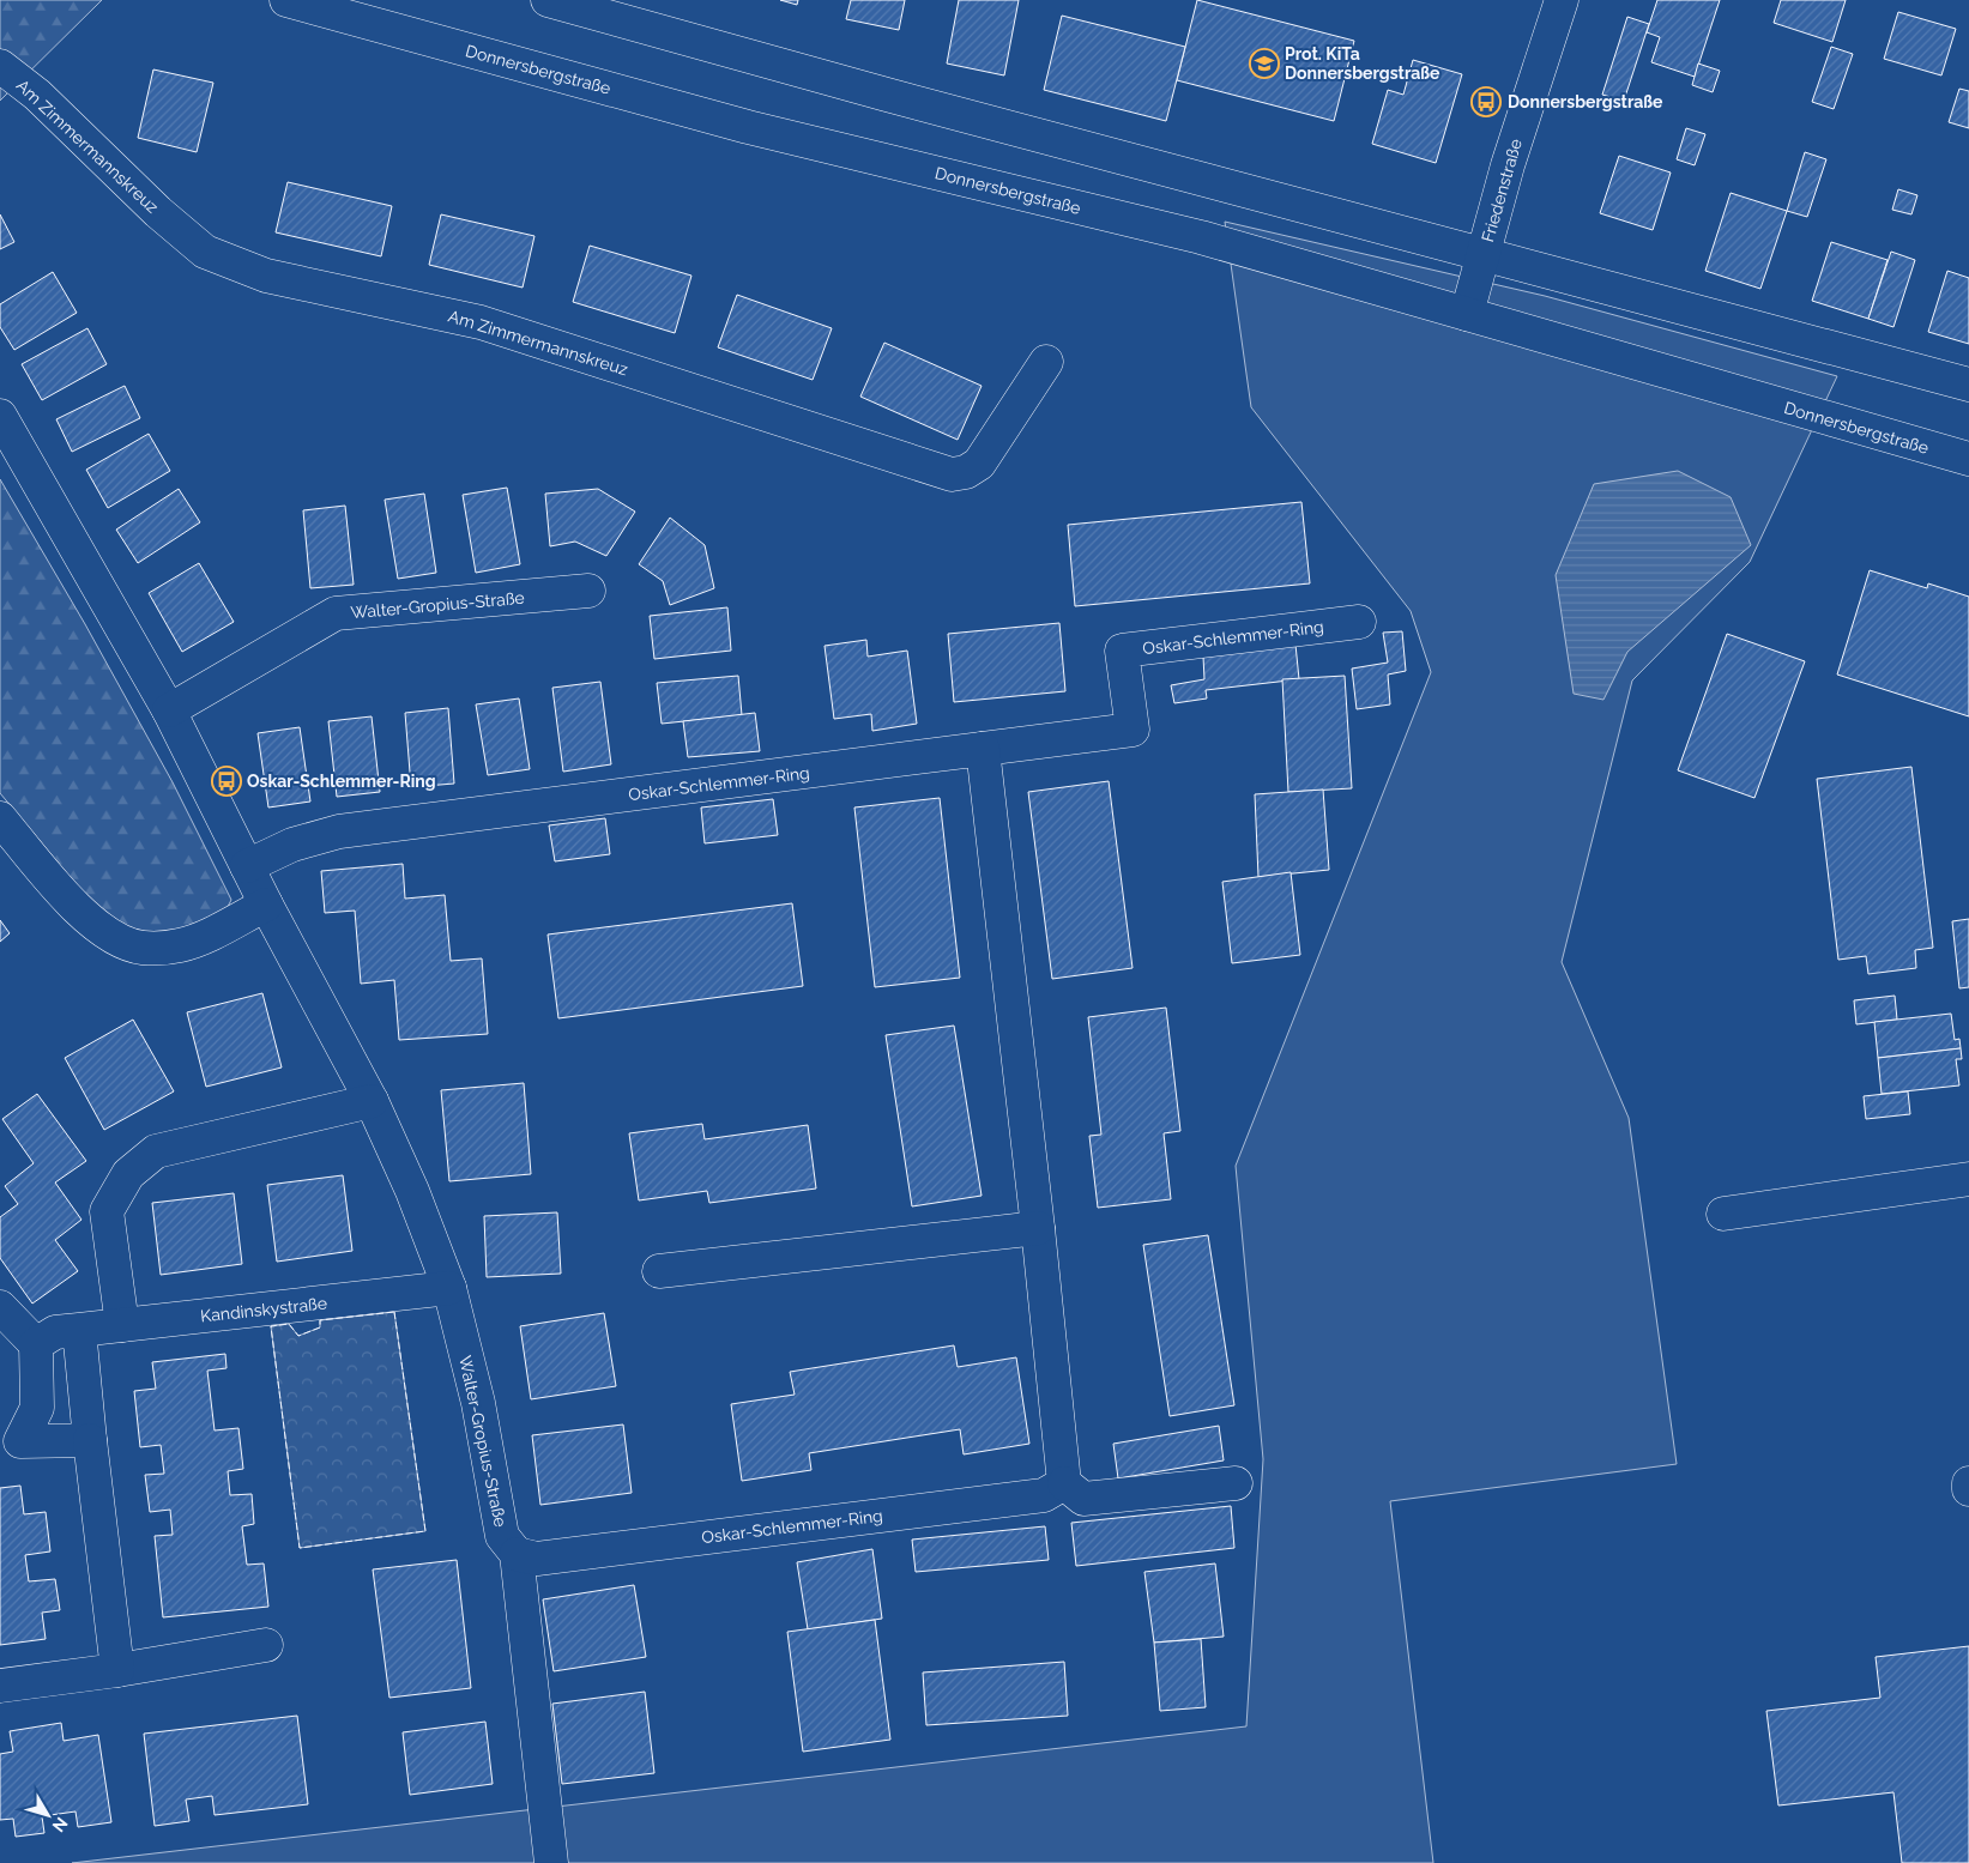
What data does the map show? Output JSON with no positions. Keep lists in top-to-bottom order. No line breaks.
{"streets":{"street":["Donnersbergstraße","Am Zimmermannskreuz","Friedenstraße","Walter-Gropius-Straße","Oskar-Schlemmer-Ring","Kandinskystraße"]},"crossings":[["Donnersbergstraße","Friedenstraße"],["Walter-Gropius-Straße","Oskar-Schlemmer-Ring"],["Walter-Gropius-Straße","Kandinskystraße"]],"places":{"school or university":["Prot. KiTa Donnersbergstraße"],"bus stop":["Donnersbergstraße","Oskar-Schlemmer-Ring"]},"north":"bottom right"}
